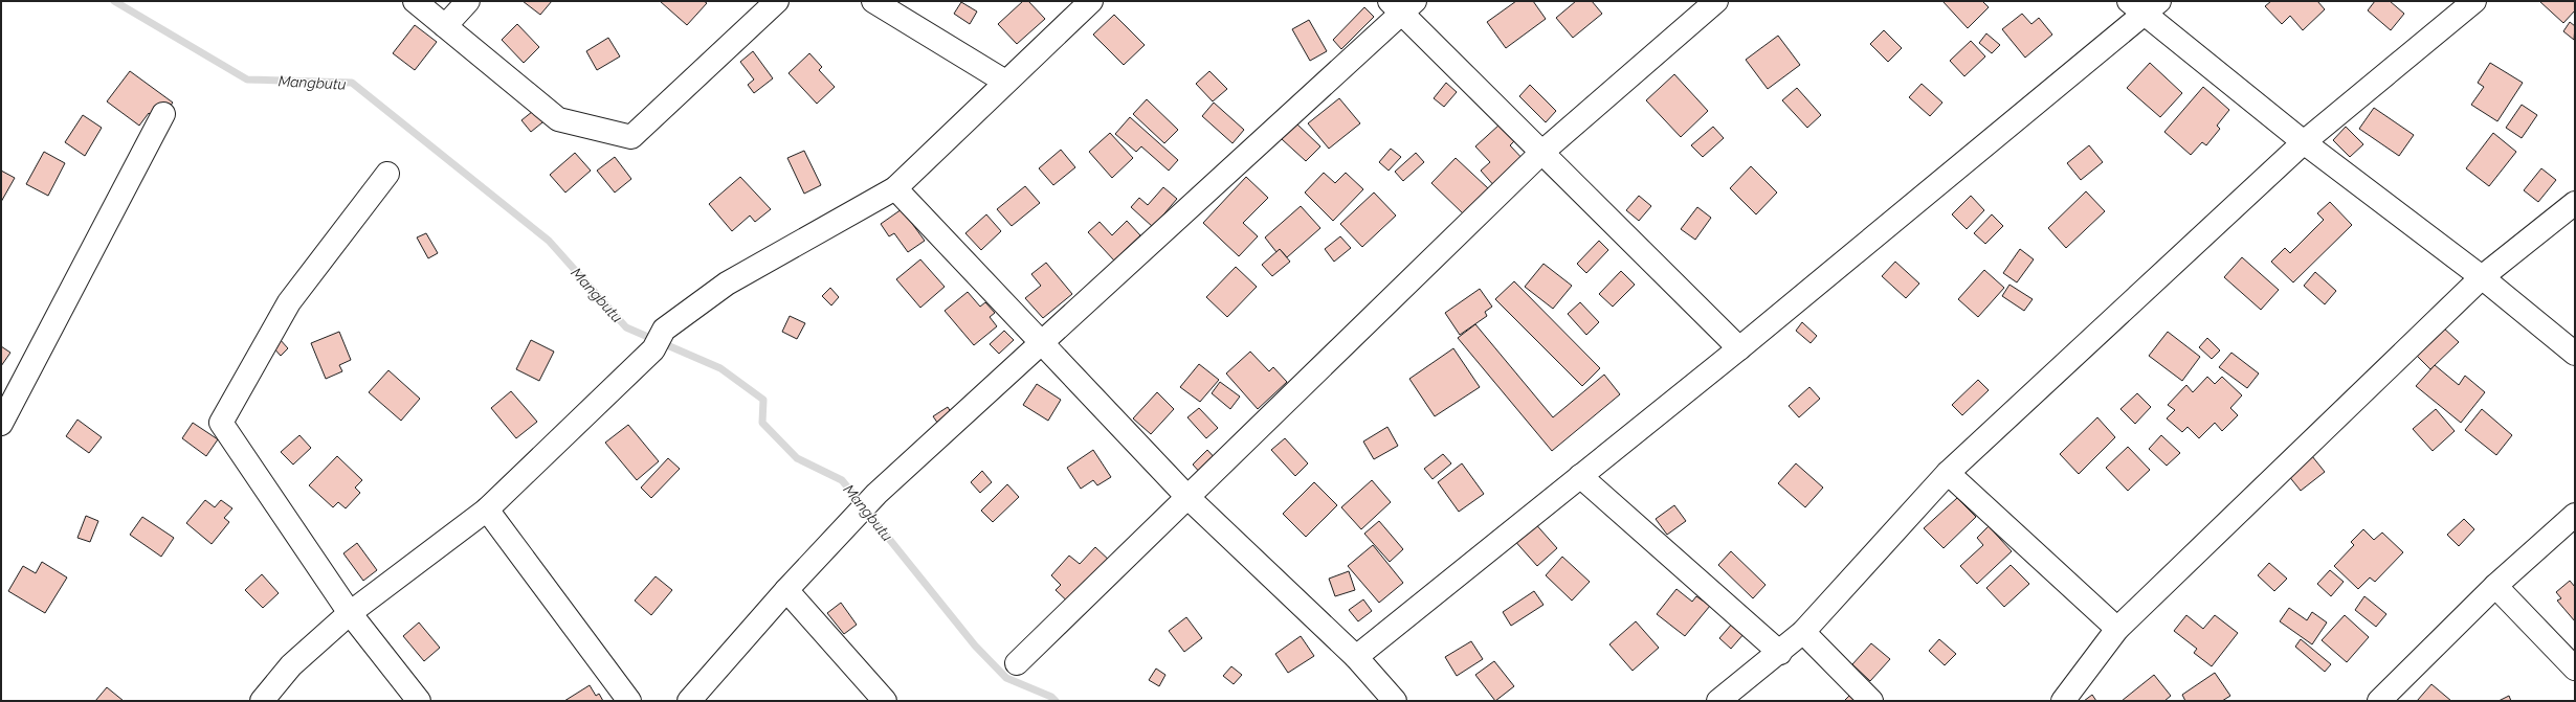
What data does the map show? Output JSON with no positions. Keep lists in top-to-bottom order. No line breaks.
{"water":["Mangbutu"]}
